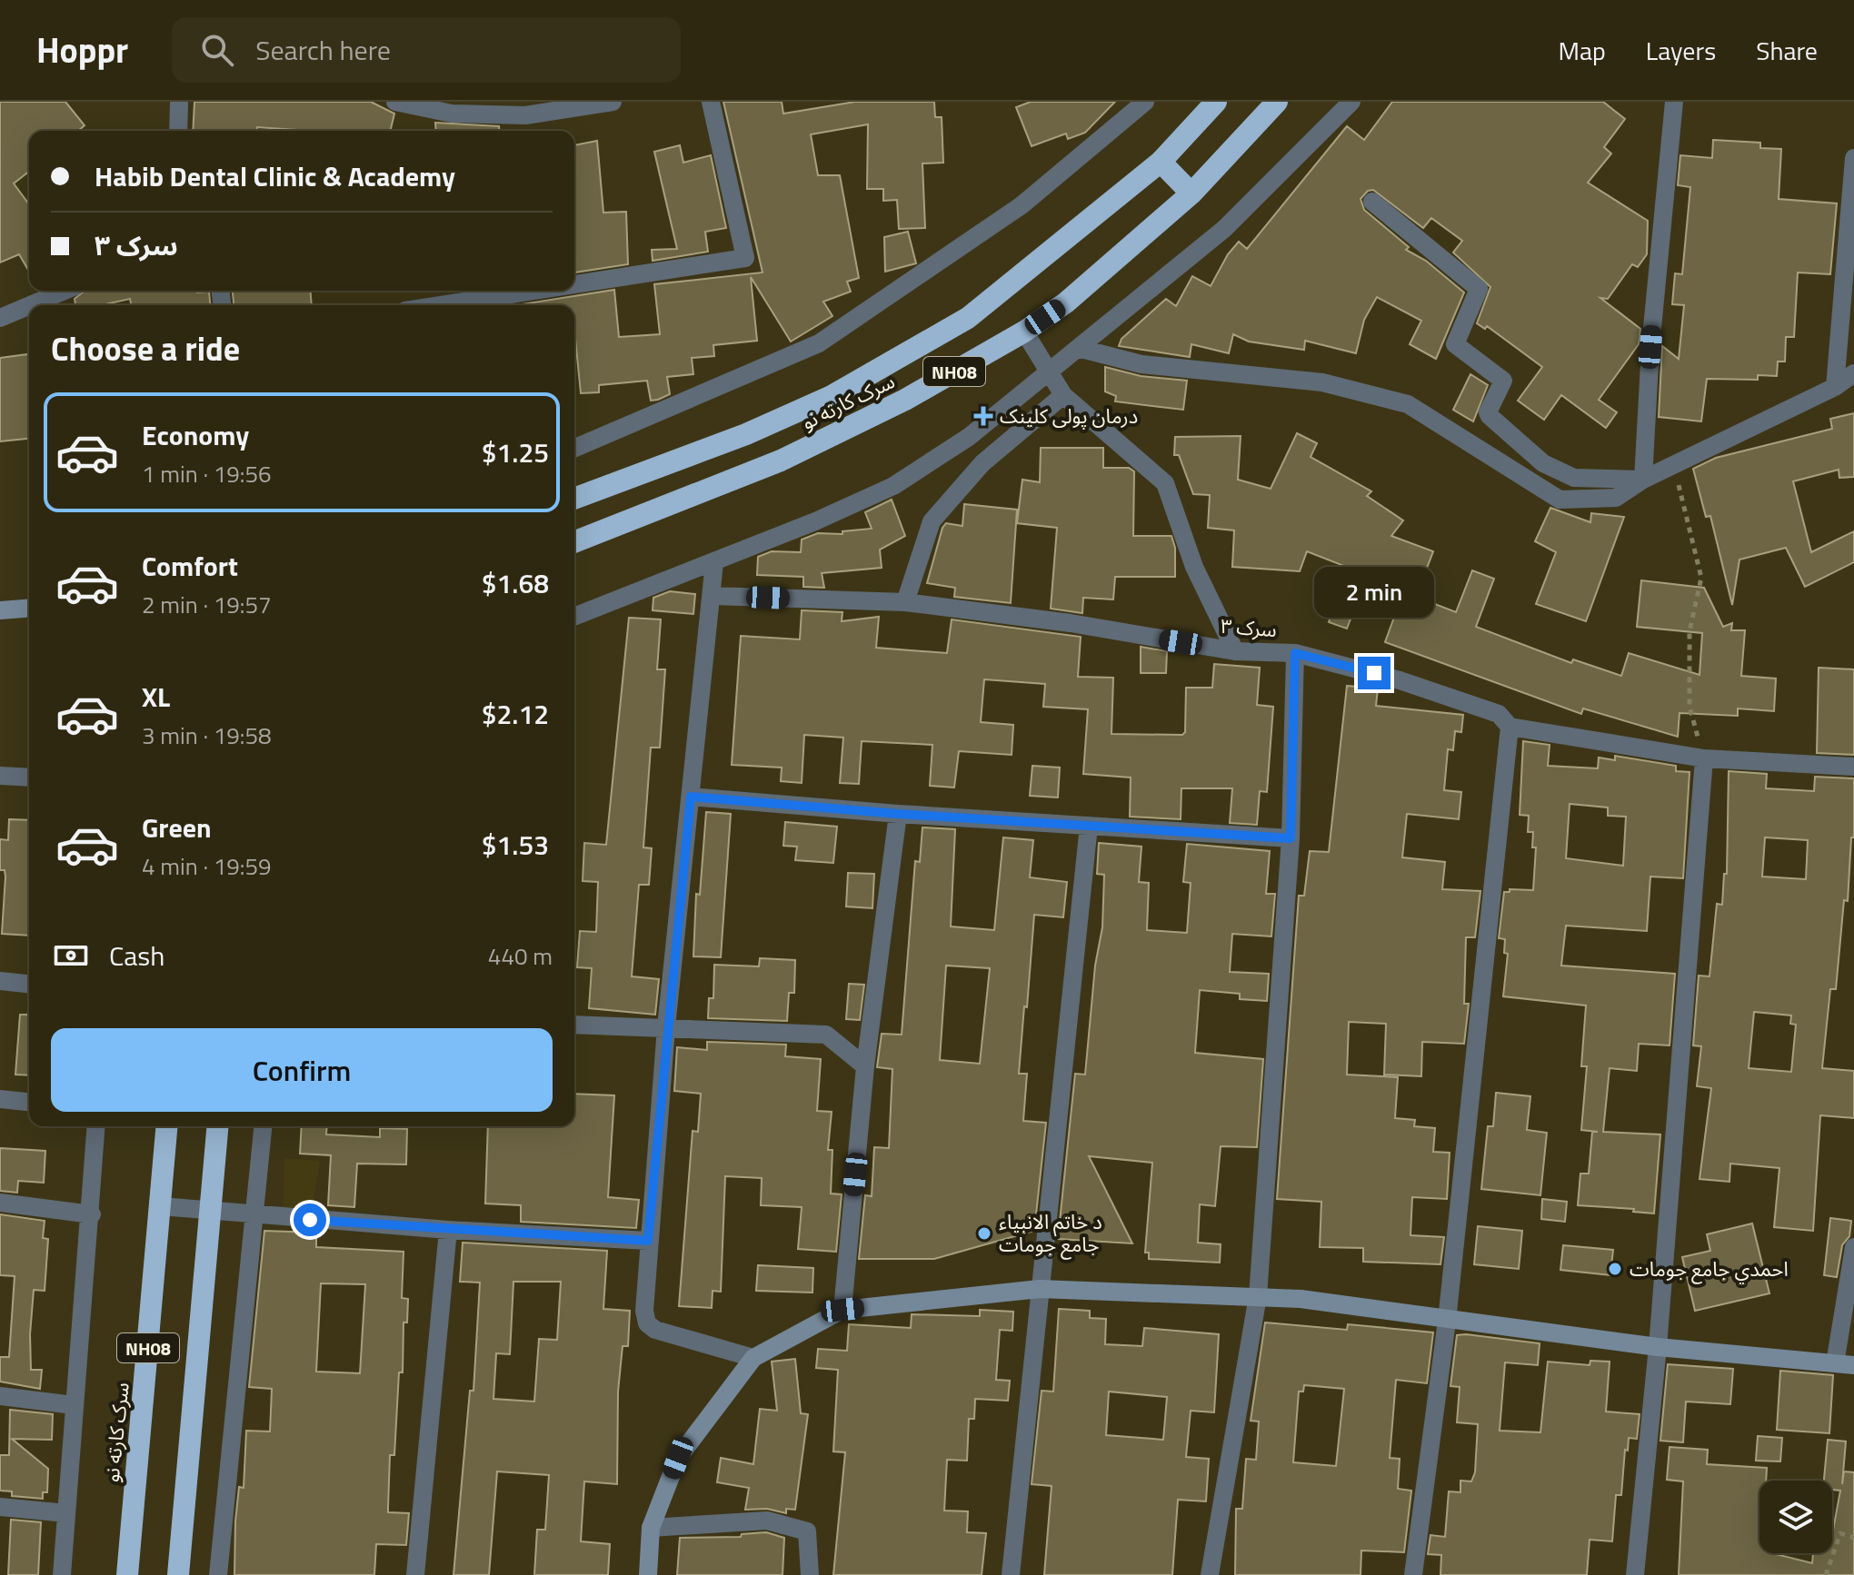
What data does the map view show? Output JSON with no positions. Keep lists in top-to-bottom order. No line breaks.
{"streets":{"highway":["NH08","سرک کارته نو"],"street":["سرک ۳"]},"places":{"health":["درمان پولی کلینک"],"other":["د خاتم الانبیاء جامع جومات","احمدي جامع جومات"]},"page":{"header":"Hoppr","search":"Search here","nav":["Map","Layers","Share"],"banner":["Habib Dental Clinic & Academy","سرک ۳"],"heading":"Choose a ride","list":[{"name":"Economy","note":"1 min · 19:56","value":"$1.25"},{"name":"Comfort","note":"2 min · 19:57","value":"$1.68"},{"name":"XL","note":"3 min · 19:58","value":"$2.12"},{"name":"Green","note":"4 min · 19:59","value":"$1.53"}],"bubble":"2 min","pay":["Cash","440 m"],"buttons":"Confirm"}}
